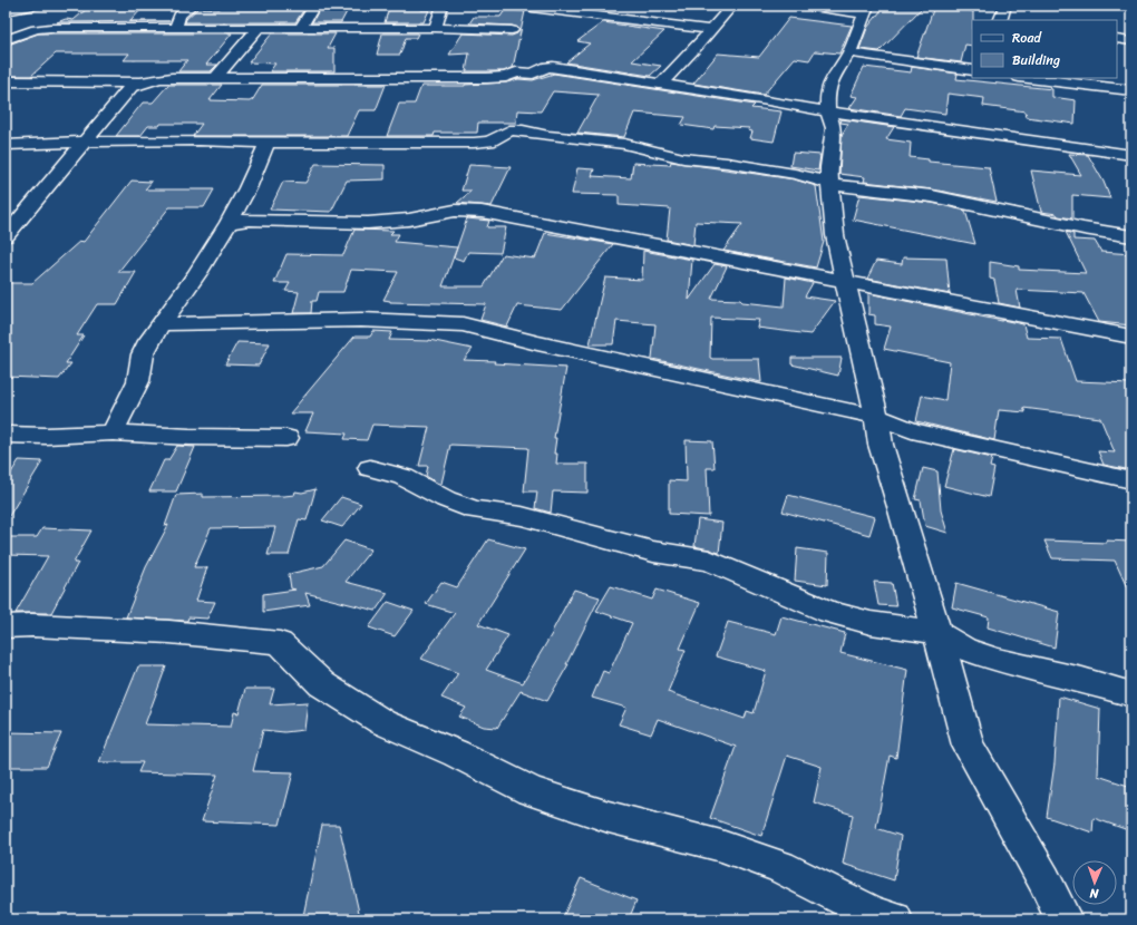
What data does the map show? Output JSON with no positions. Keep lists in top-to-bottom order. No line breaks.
{"legend":["Road","Building"],"north":"bottom"}
